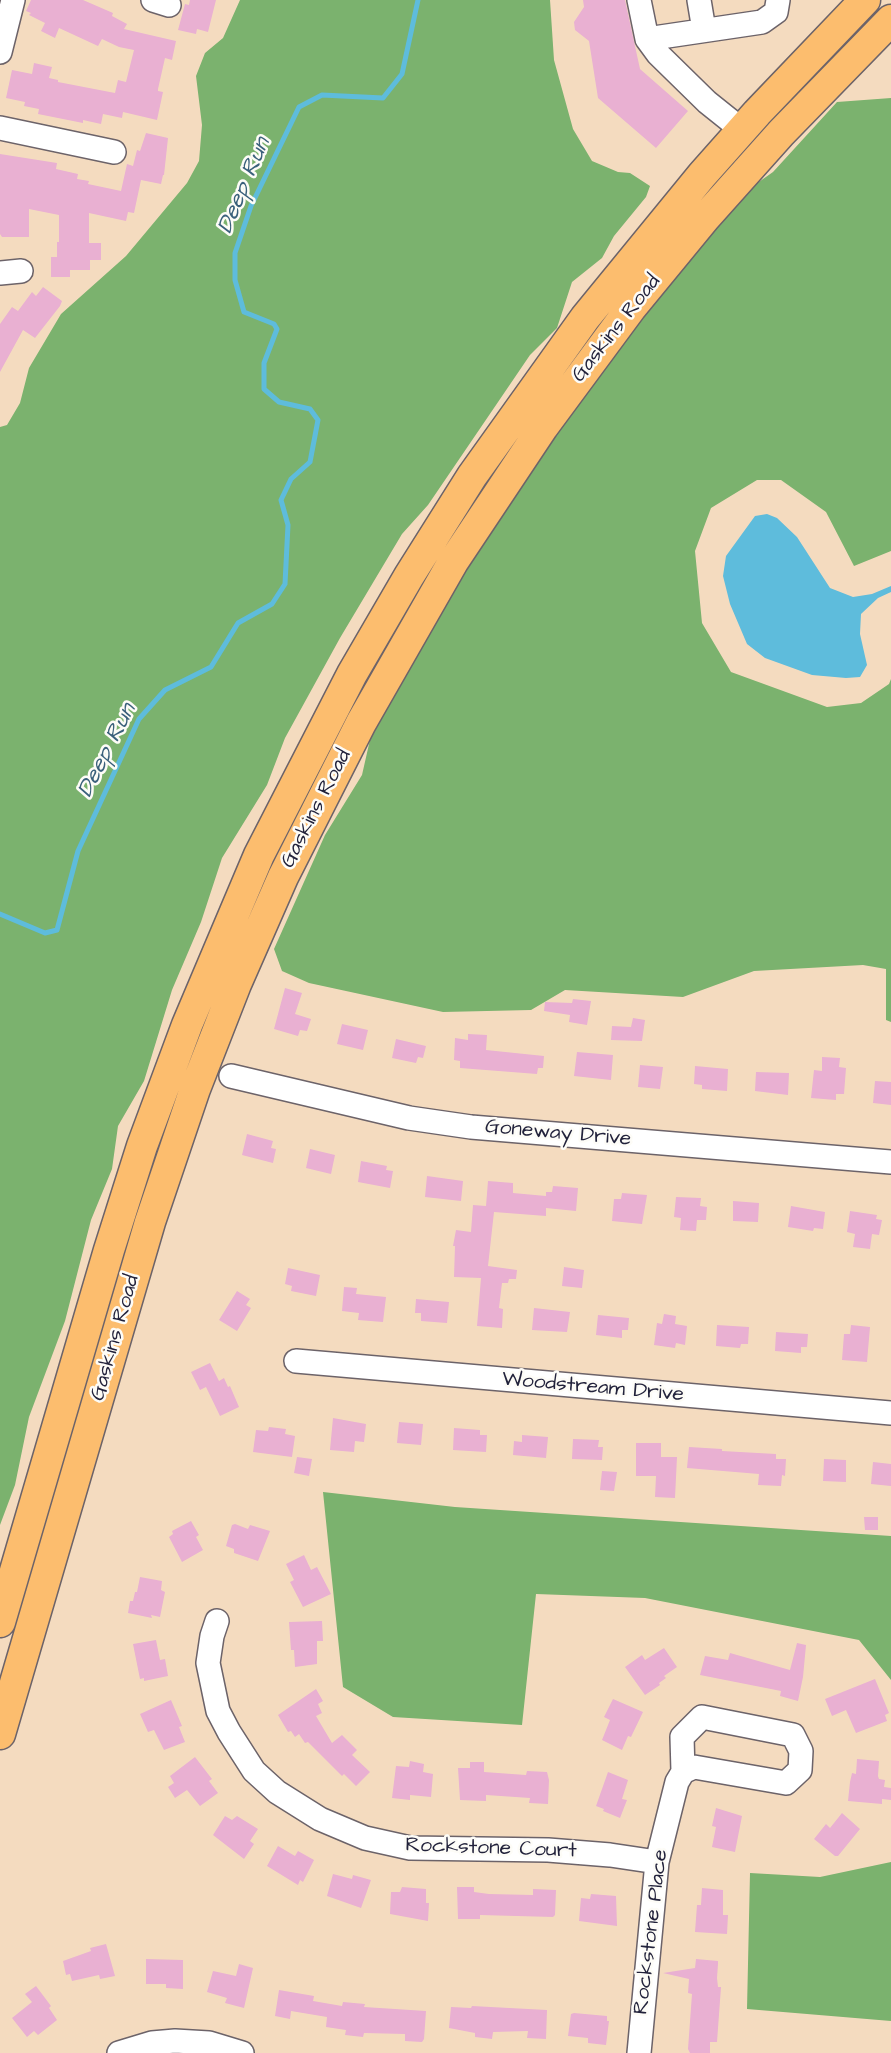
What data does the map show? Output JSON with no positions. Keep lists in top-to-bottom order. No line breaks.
{"streets":{"main road":["Gaskins Road"],"street":["Goneway Drive","Woodstream Drive","Rockstone Court","Rockstone Place"]},"crossings":[["Rockstone Court","Rockstone Place"]],"water":["Deep Run"]}
